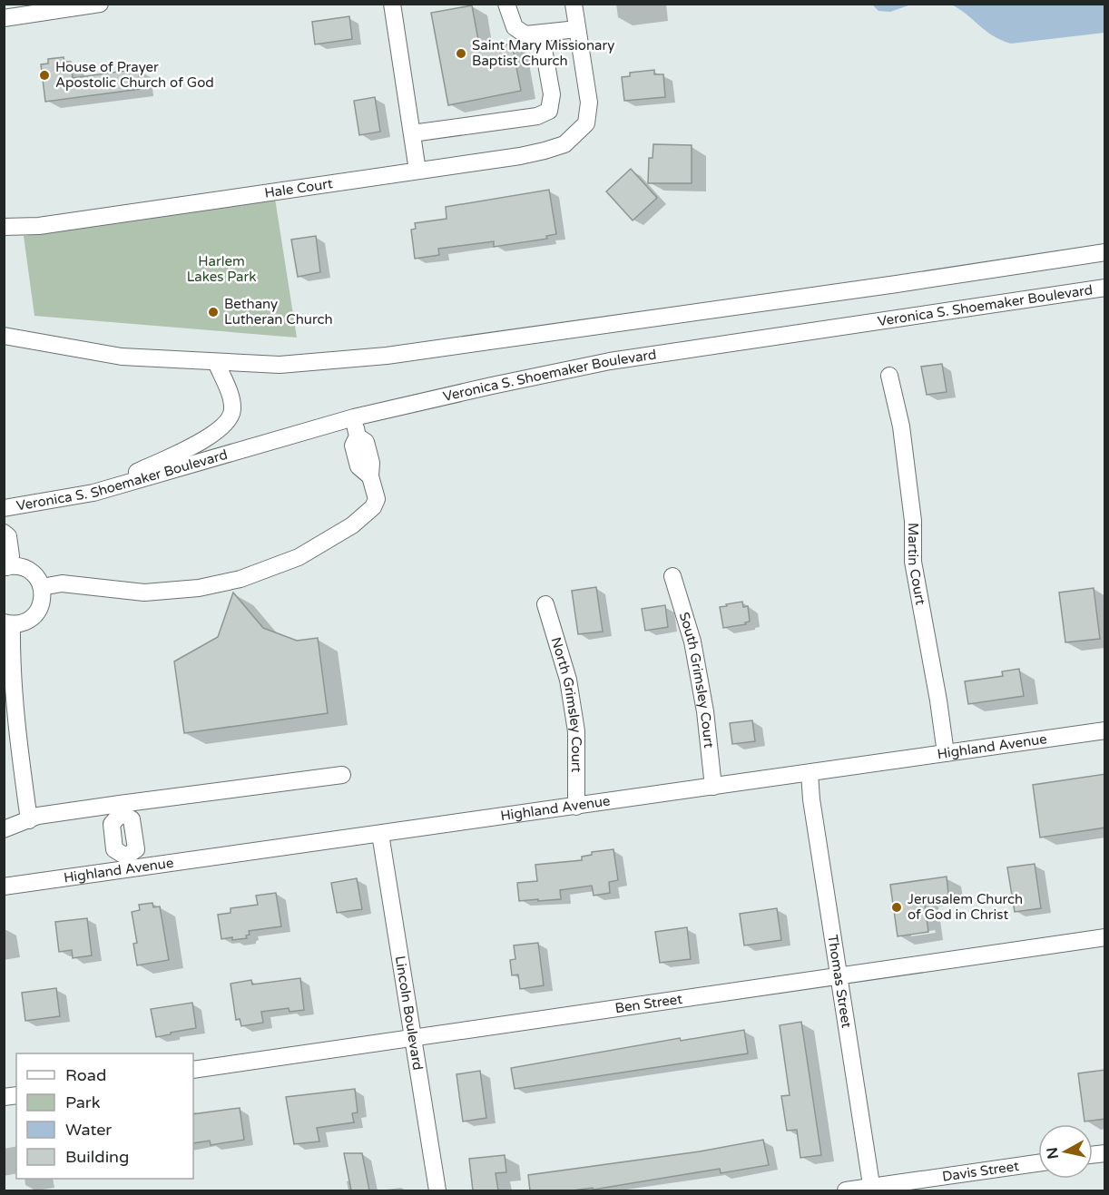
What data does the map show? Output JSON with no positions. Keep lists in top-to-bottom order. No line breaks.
{"streets":{"street":["Hale Court","Veronica S. Shoemaker Boulevard","Martin Court","South Grimsley Court","North Grimsley Court","Highland Avenue","Thomas Street","Ben Street","Lincoln Boulevard","Davis Street"]},"crossings":[["Martin Court","Highland Avenue"],["South Grimsley Court","Highland Avenue"],["North Grimsley Court","Highland Avenue"],["Highland Avenue","Thomas Street"],["Highland Avenue","Lincoln Boulevard"],["Thomas Street","Ben Street"],["Thomas Street","Davis Street"],["Ben Street","Lincoln Boulevard"]],"parks":["Harlem Lakes Park"],"places":["Saint Mary Missionary Baptist Church","House of Prayer Apostolic Church of God","Bethany Lutheran Church","Jerusalem Church of God in Christ"],"legend":["Road","Park","Water","Building"],"north":"left"}
